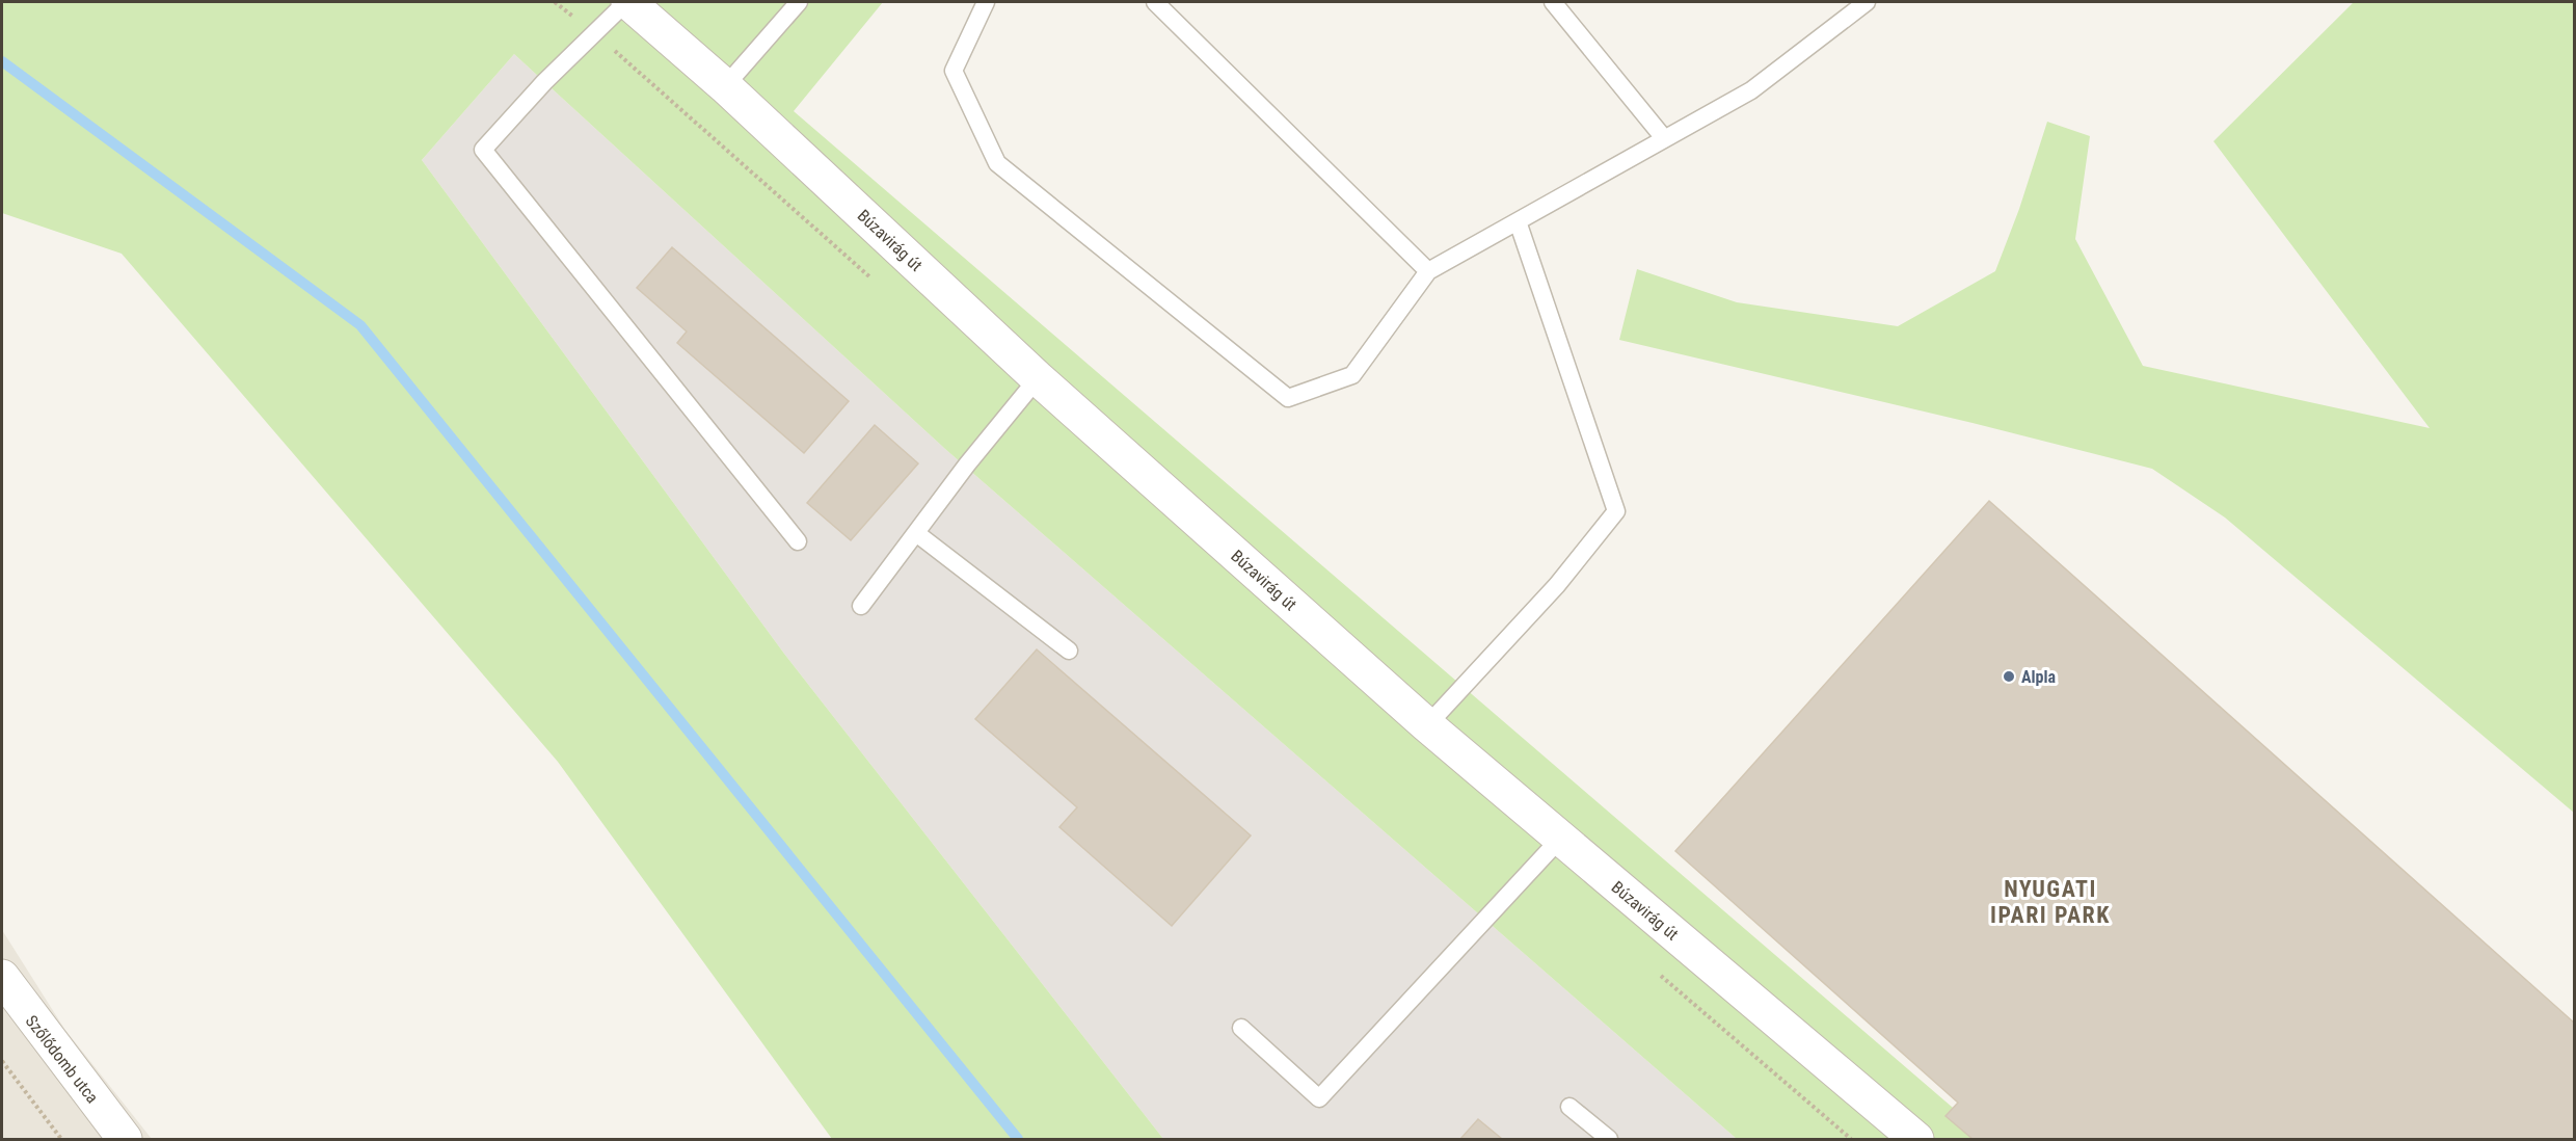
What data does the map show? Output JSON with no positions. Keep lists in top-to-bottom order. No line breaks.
{"streets":{"street":["Búzavirág út","Szőlődomb utca"]},"districts":["NYUGATI IPARI PARK"],"places":["Alpla"]}
